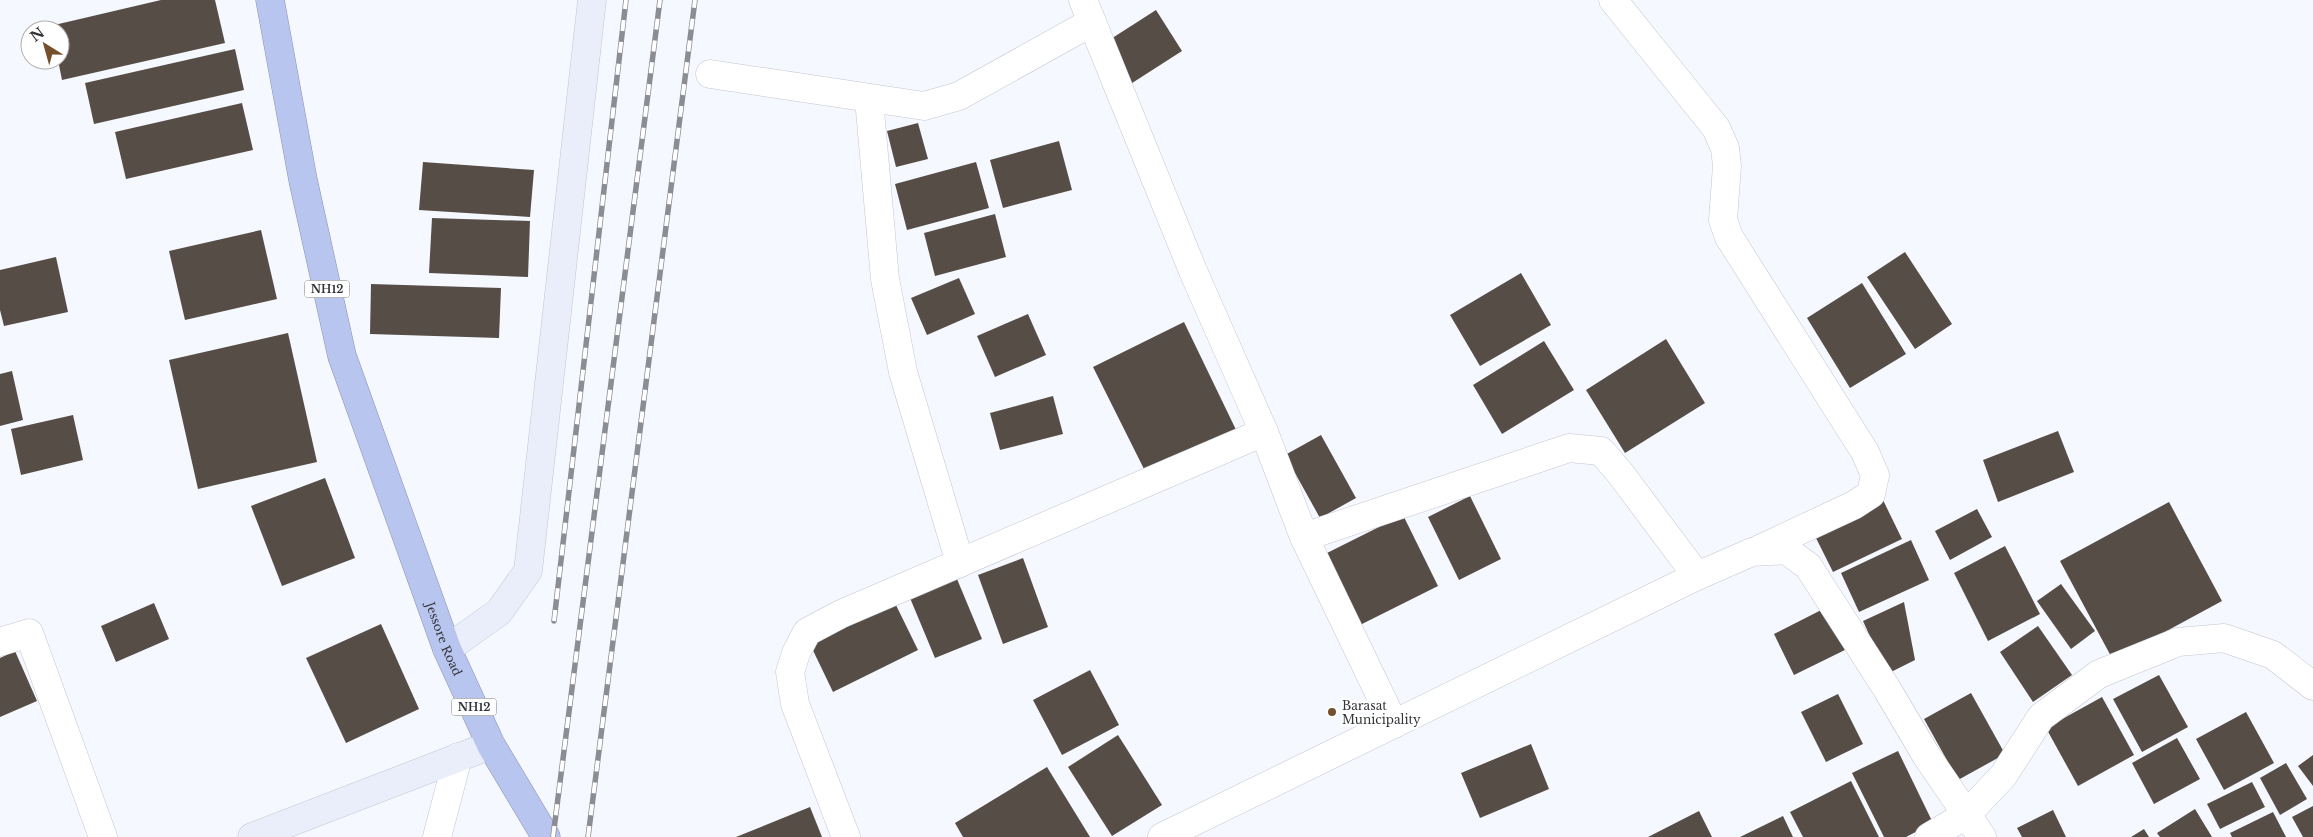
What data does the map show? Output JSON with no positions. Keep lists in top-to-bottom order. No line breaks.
{"streets":{"highway":["NH12","Jessore Road"]},"places":["Barasat Municipality"],"north":"top left"}
